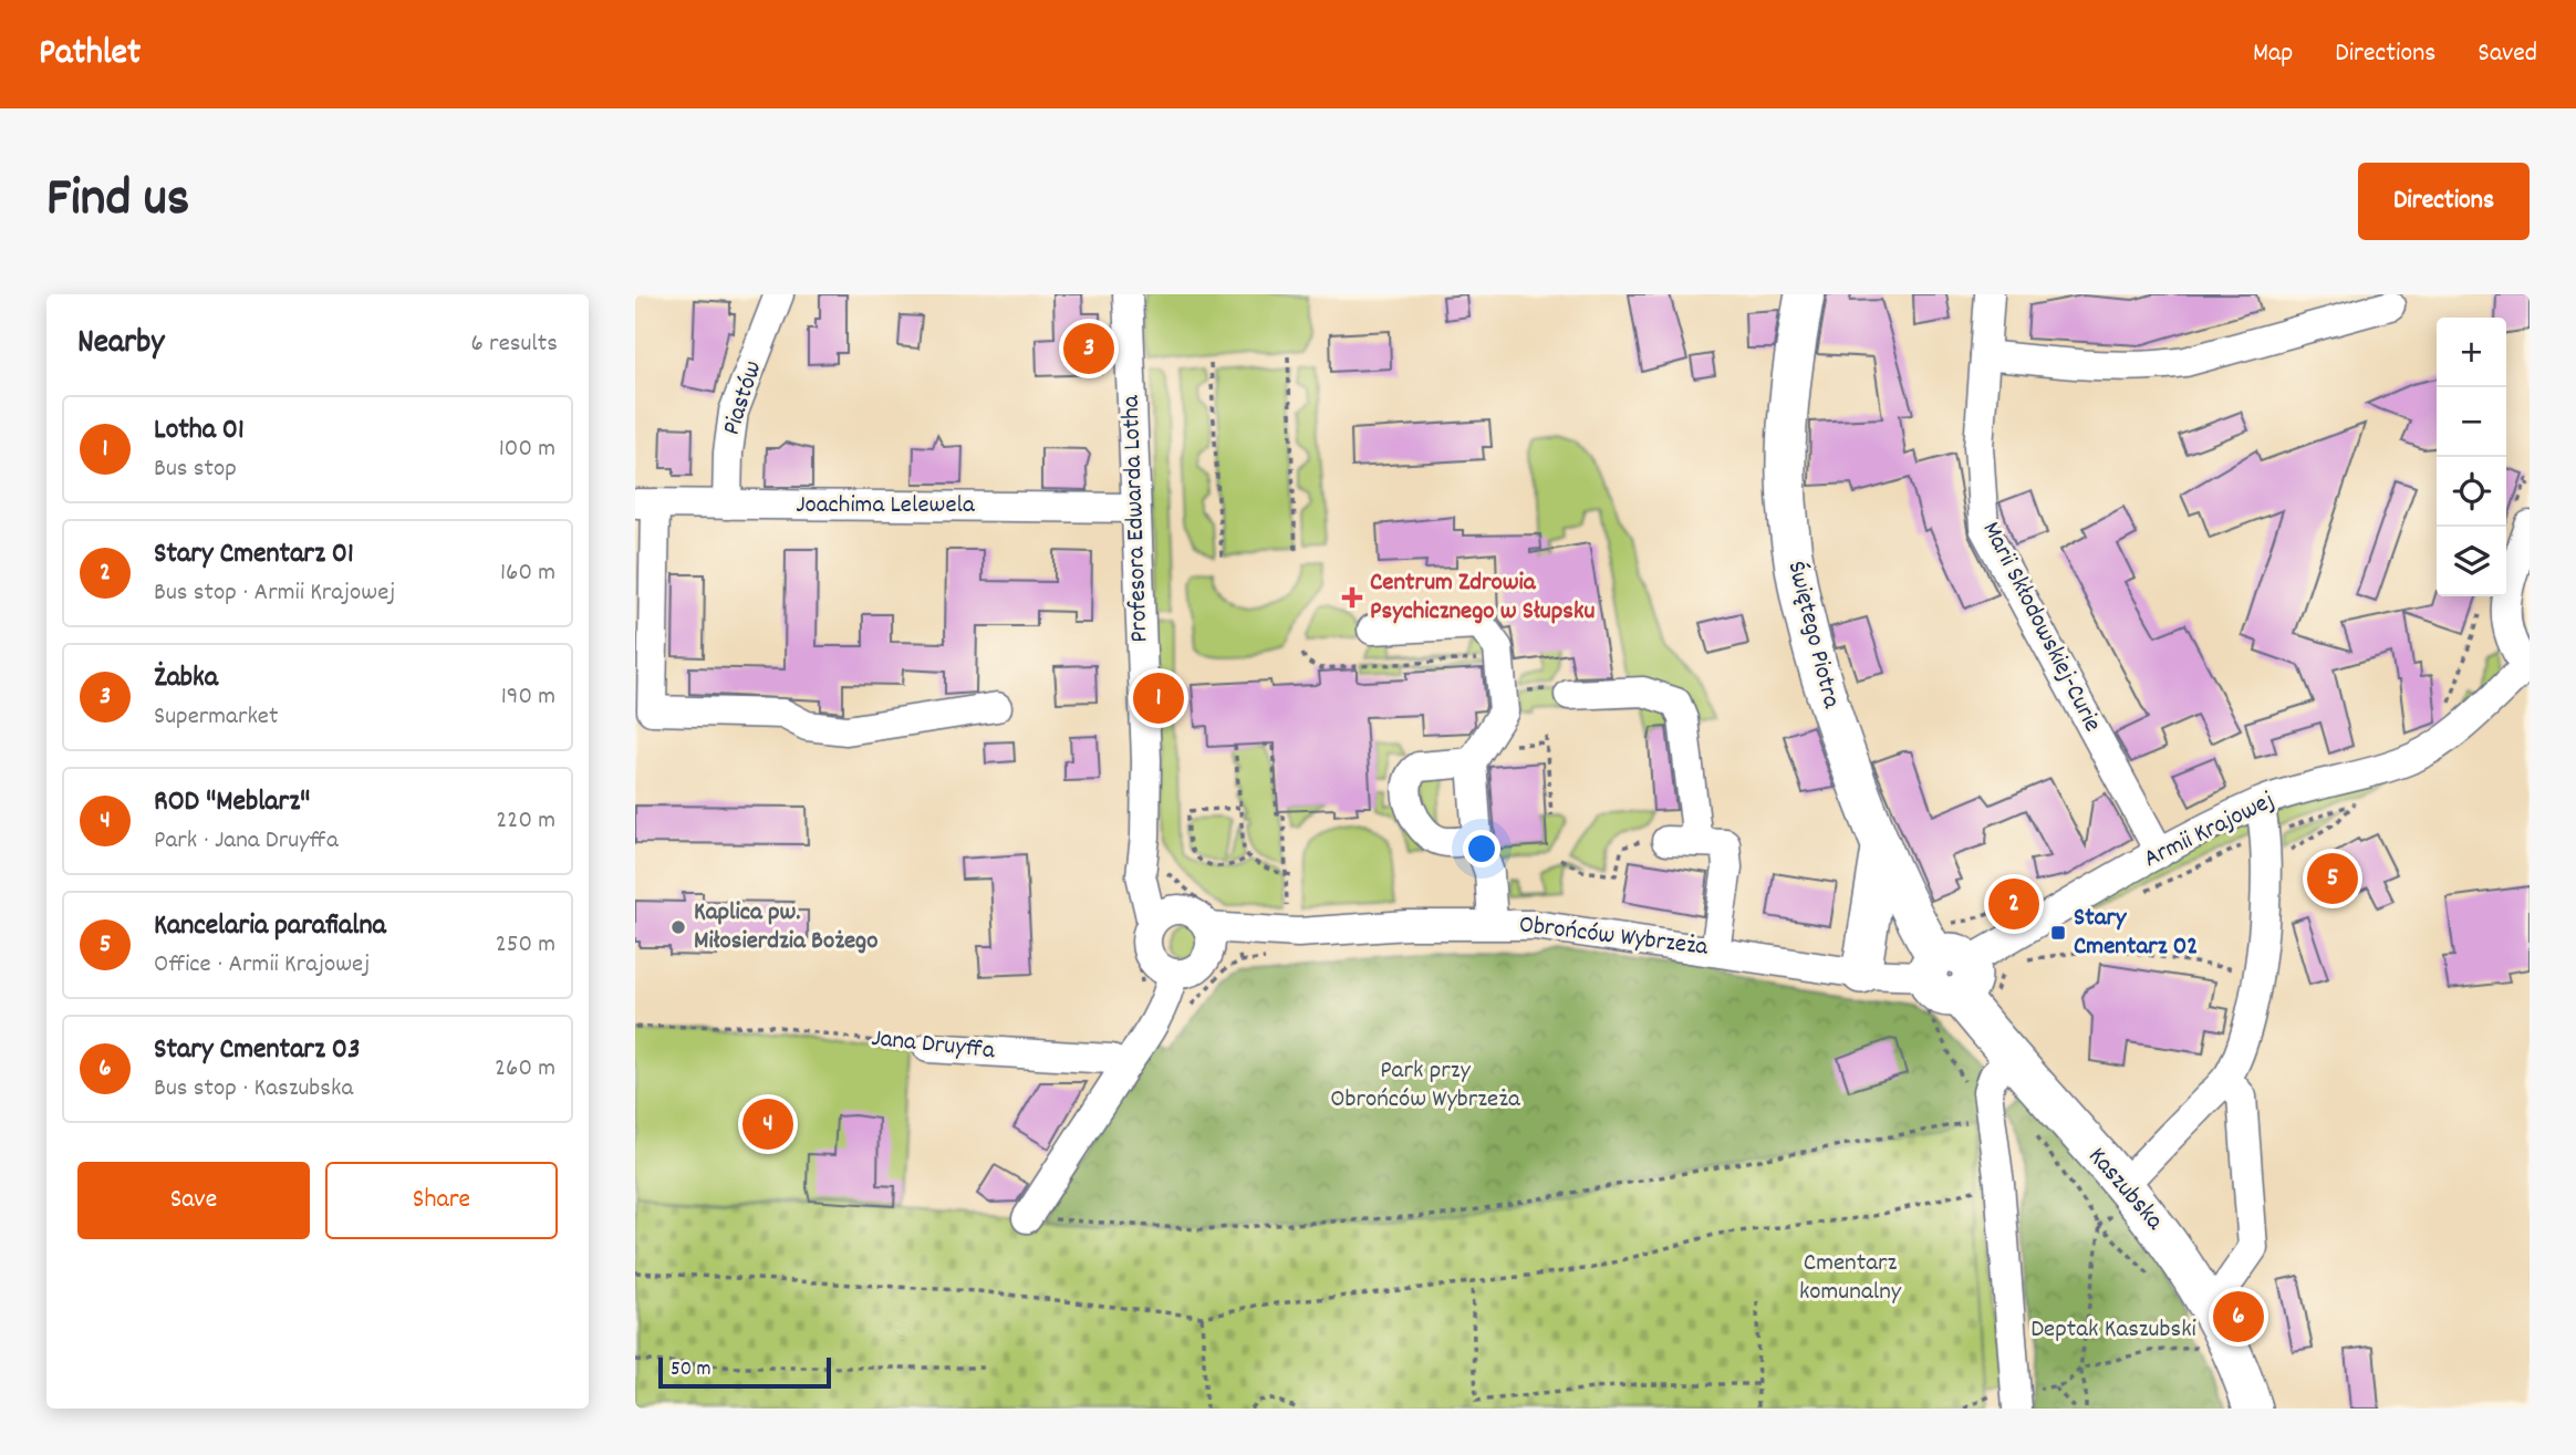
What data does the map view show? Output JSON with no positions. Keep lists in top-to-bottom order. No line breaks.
{"streets":{"main road":["Świętego Piotra","Kaszubska"],"street":["Piastów","Joachima Lelewela","Profesora Edwarda Lotha","Marii Skłodowskiej-Curie","Armii Krajowej","Obrońców Wybrzeża","Jana Druyffa"]},"crossings":[["Piastów","Joachima Lelewela"],["Joachima Lelewela","Profesora Edwarda Lotha"],["Profesora Edwarda Lotha","Obrońców Wybrzeża"],["Marii Skłodowskiej-Curie","Armii Krajowej"],["Świętego Piotra","Armii Krajowej"],["Świętego Piotra","Obrońców Wybrzeża"],["Świętego Piotra","Kaszubska"],["Armii Krajowej","Obrońców Wybrzeża"],["Armii Krajowej","Kaszubska"],["Obrońców Wybrzeża","Kaszubska"]],"parks":["Park przy Obrońców Wybrzeża","Cmentarz komunalny","Deptak Kaszubski"],"places":{"health":["Centrum Zdrowia Psychicznego w Słupsku"],"other":["Kaplica pw. Miłosierdzia Bożego"],"transit":["Stary Cmentarz 02"]},"scale_bar":"50 m","page":{"header":"Pathlet","nav":["Map","Directions","Saved"],"title":"Find us","buttons":["Directions",["Save","Share"]],"heading":["Nearby","6 results"],"map_buttons":["+","−"],"pins":["3","1","5","2","4","6"],"list":[{"mark":"1","name":"Lotha 01","note":"Bus stop","value":"100 m"},{"mark":"2","name":"Stary Cmentarz 01","note":"Bus stop · Armii Krajowej","value":"160 m"},{"mark":"3","name":"Żabka","note":"Supermarket","value":"190 m"},{"mark":"4","name":"ROD \"Meblarz\"","note":"Park · Jana Druyffa","value":"220 m"},{"mark":"5","name":"Kancelaria parafialna","note":"Office · Armii Krajowej","value":"250 m"},{"mark":"6","name":"Stary Cmentarz 03","note":"Bus stop · Kaszubska","value":"260 m"}],"scale":"50 m"}}
